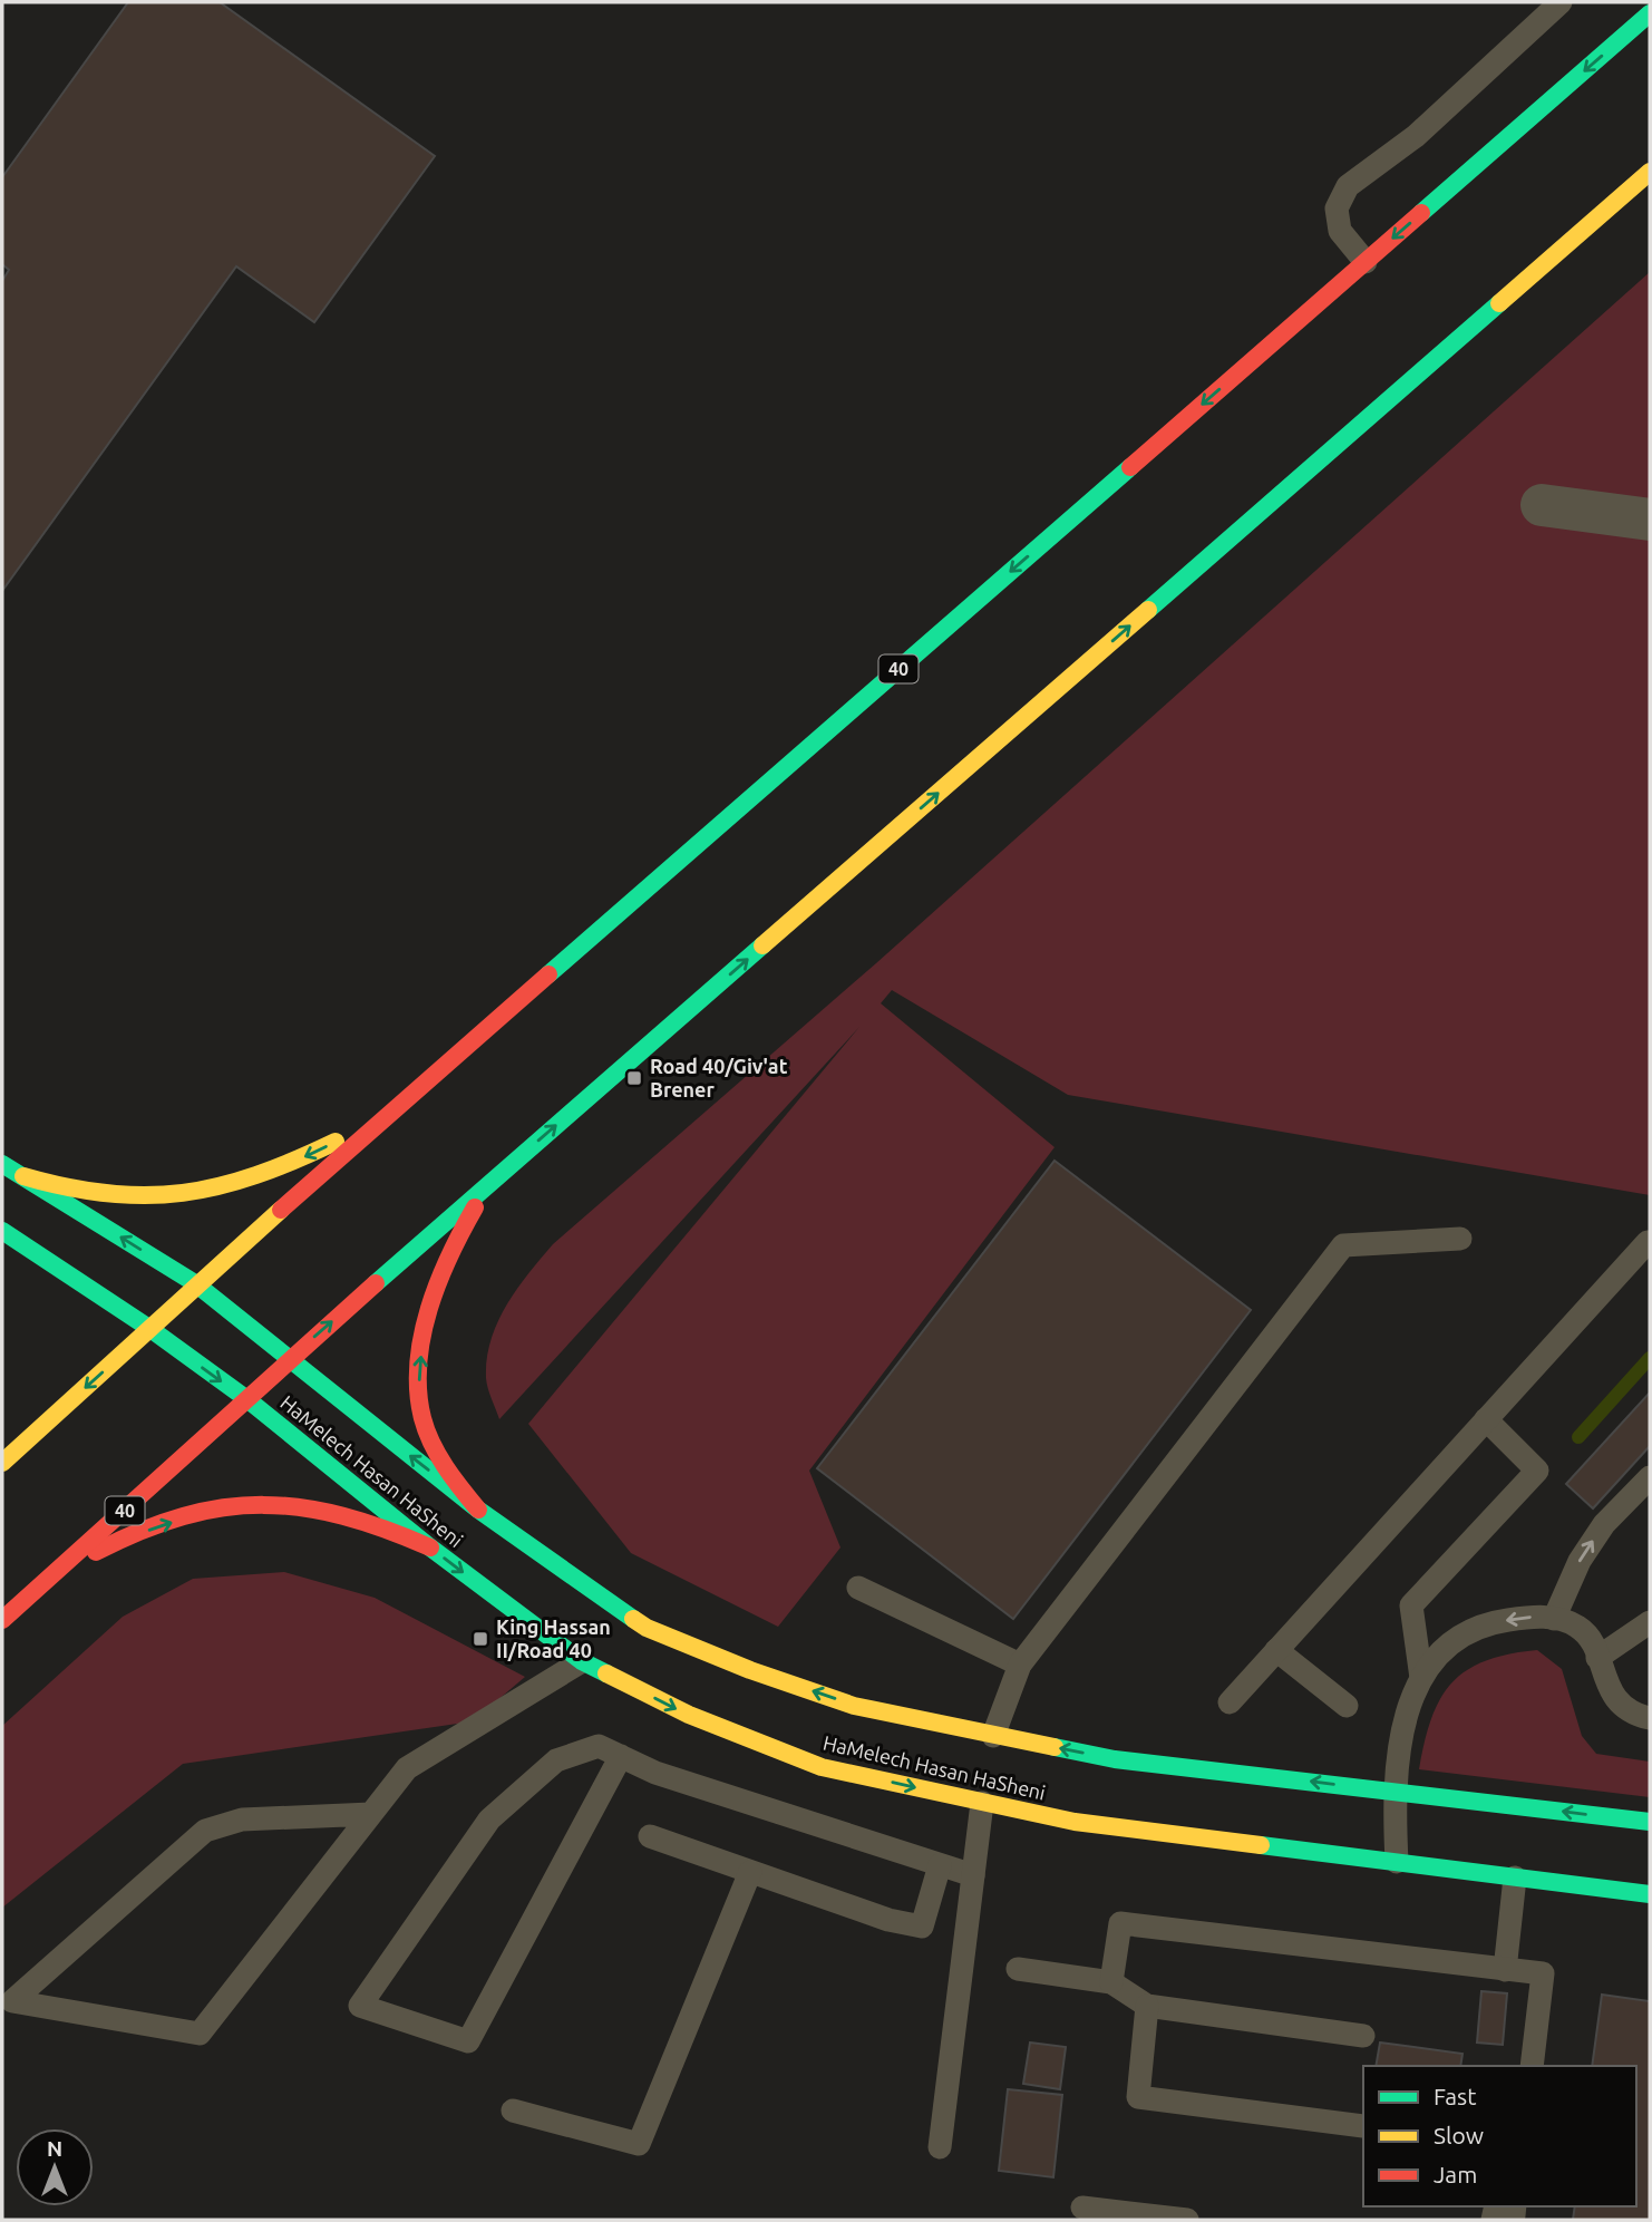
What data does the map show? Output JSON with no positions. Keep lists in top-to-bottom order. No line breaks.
{"streets":{"main road":["40","HaMelech Hasan HaSheni"]},"crossings":[["40","HaMelech Hasan HaSheni"]],"places":{"transit":["Road 40/Giv'at Brener","King Hassan II/Road 40"]},"legend":["Fast","Slow","Jam"],"north":"top"}
